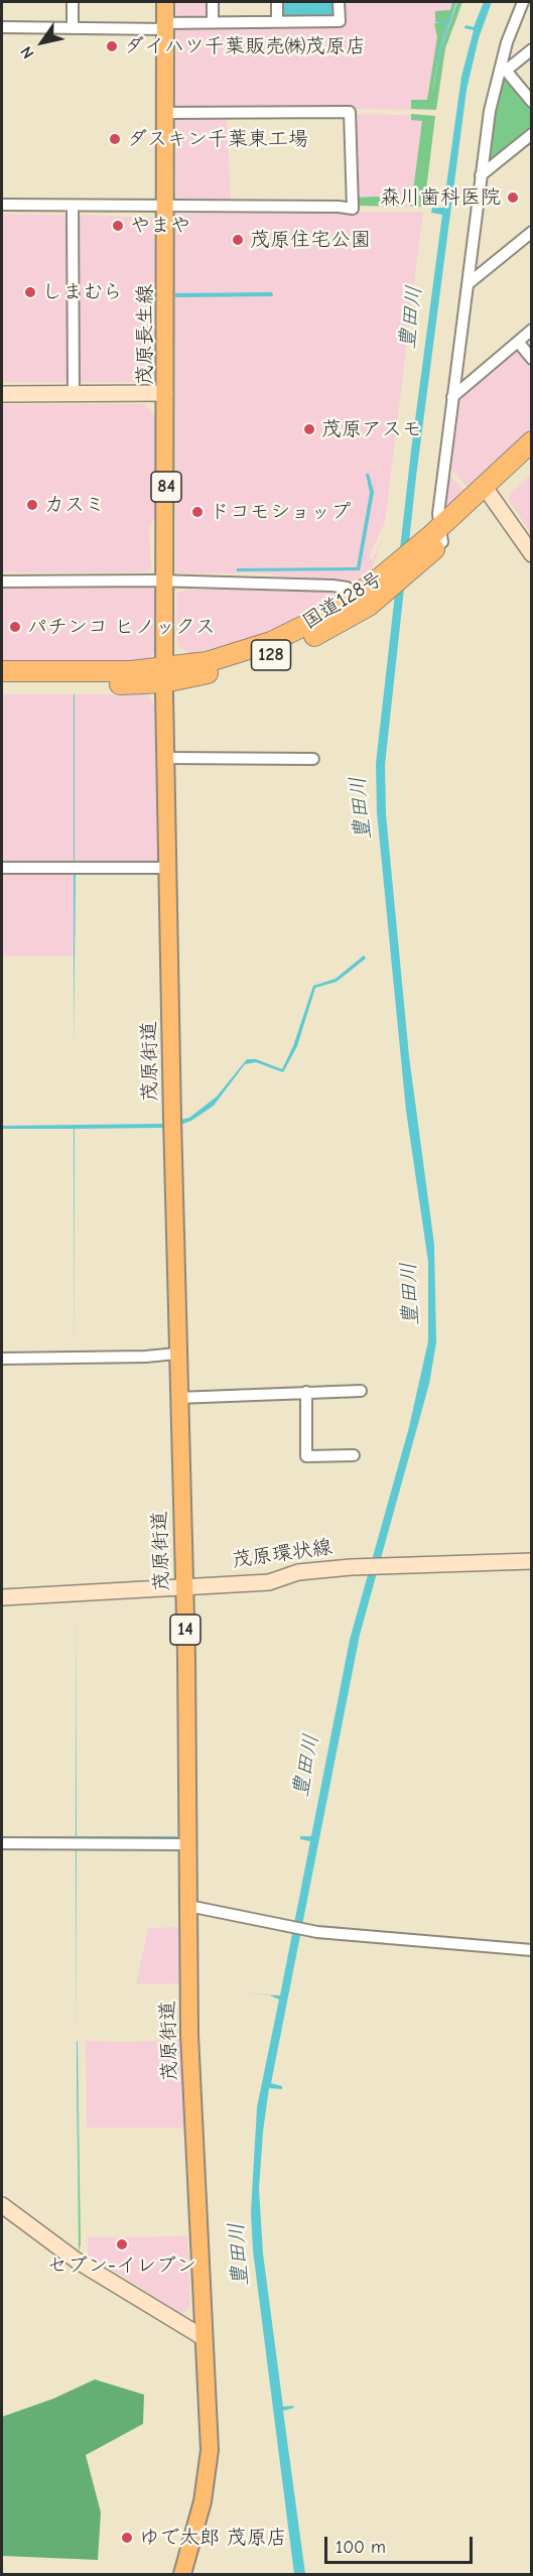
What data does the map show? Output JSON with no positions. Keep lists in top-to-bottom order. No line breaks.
{"streets":{"highway":["国道128号","128"],"main road":["茂原長生線","84","茂原街道","茂原環状線","14"]},"crossings":[["茂原長生線","国道128号"],["茂原長生線","茂原街道"],["国道128号","茂原街道"],["茂原街道","茂原環状線"]],"water":["豊田川"],"places":["ダイハツ千葉販売㈱茂原店","ダスキン千葉東工場","森川歯科医院","やまや","茂原住宅公園","しまむら","茂原アスモ","カスミ","ドコモショップ","パチンコ ヒノックス","セブン-イレブン","ゆで太郎 茂原店"],"scale_bar":"100 m","north":"bottom left"}
